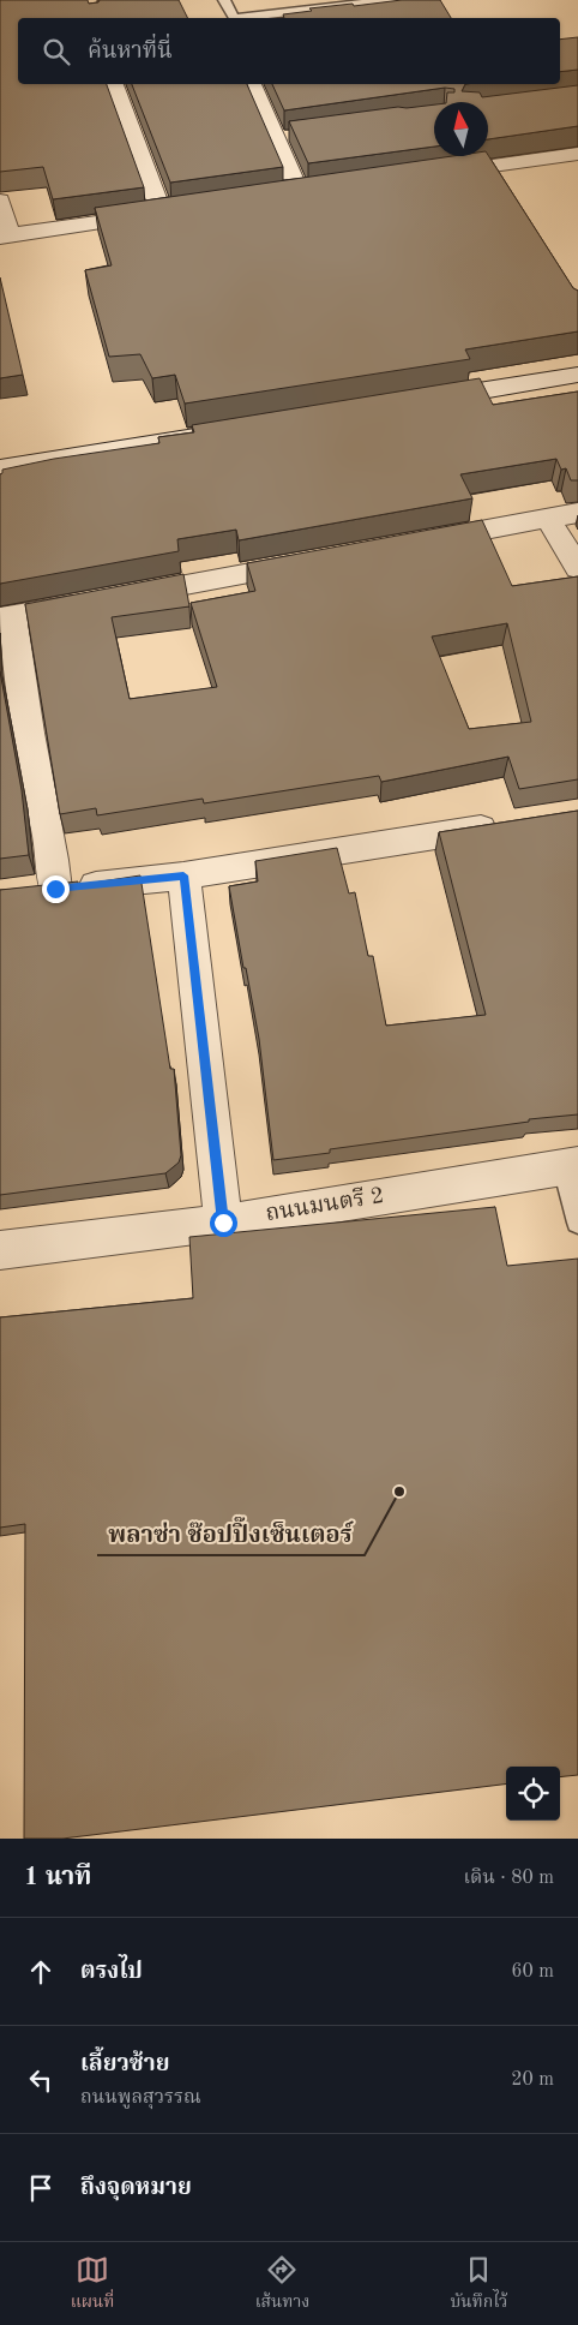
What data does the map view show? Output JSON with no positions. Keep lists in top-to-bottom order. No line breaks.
{"streets":{"street":["ถนนมนตรี 2"]},"places":["พลาซ่า ช๊อปปิ๊งเซ็นเตอร์"],"north":"top","page":{"search":"ค้นหาที่นี่","heading":["1 นาที","เดิน · 80 m"],"list":[["ตรงไป","60 m"],["เลี้ยวซ้าย","ถนนพูลสุวรรณ","20 m"],"ถึงจุดหมาย"],"nav":["แผนที่","เส้นทาง","บันทึกไว้"]}}
